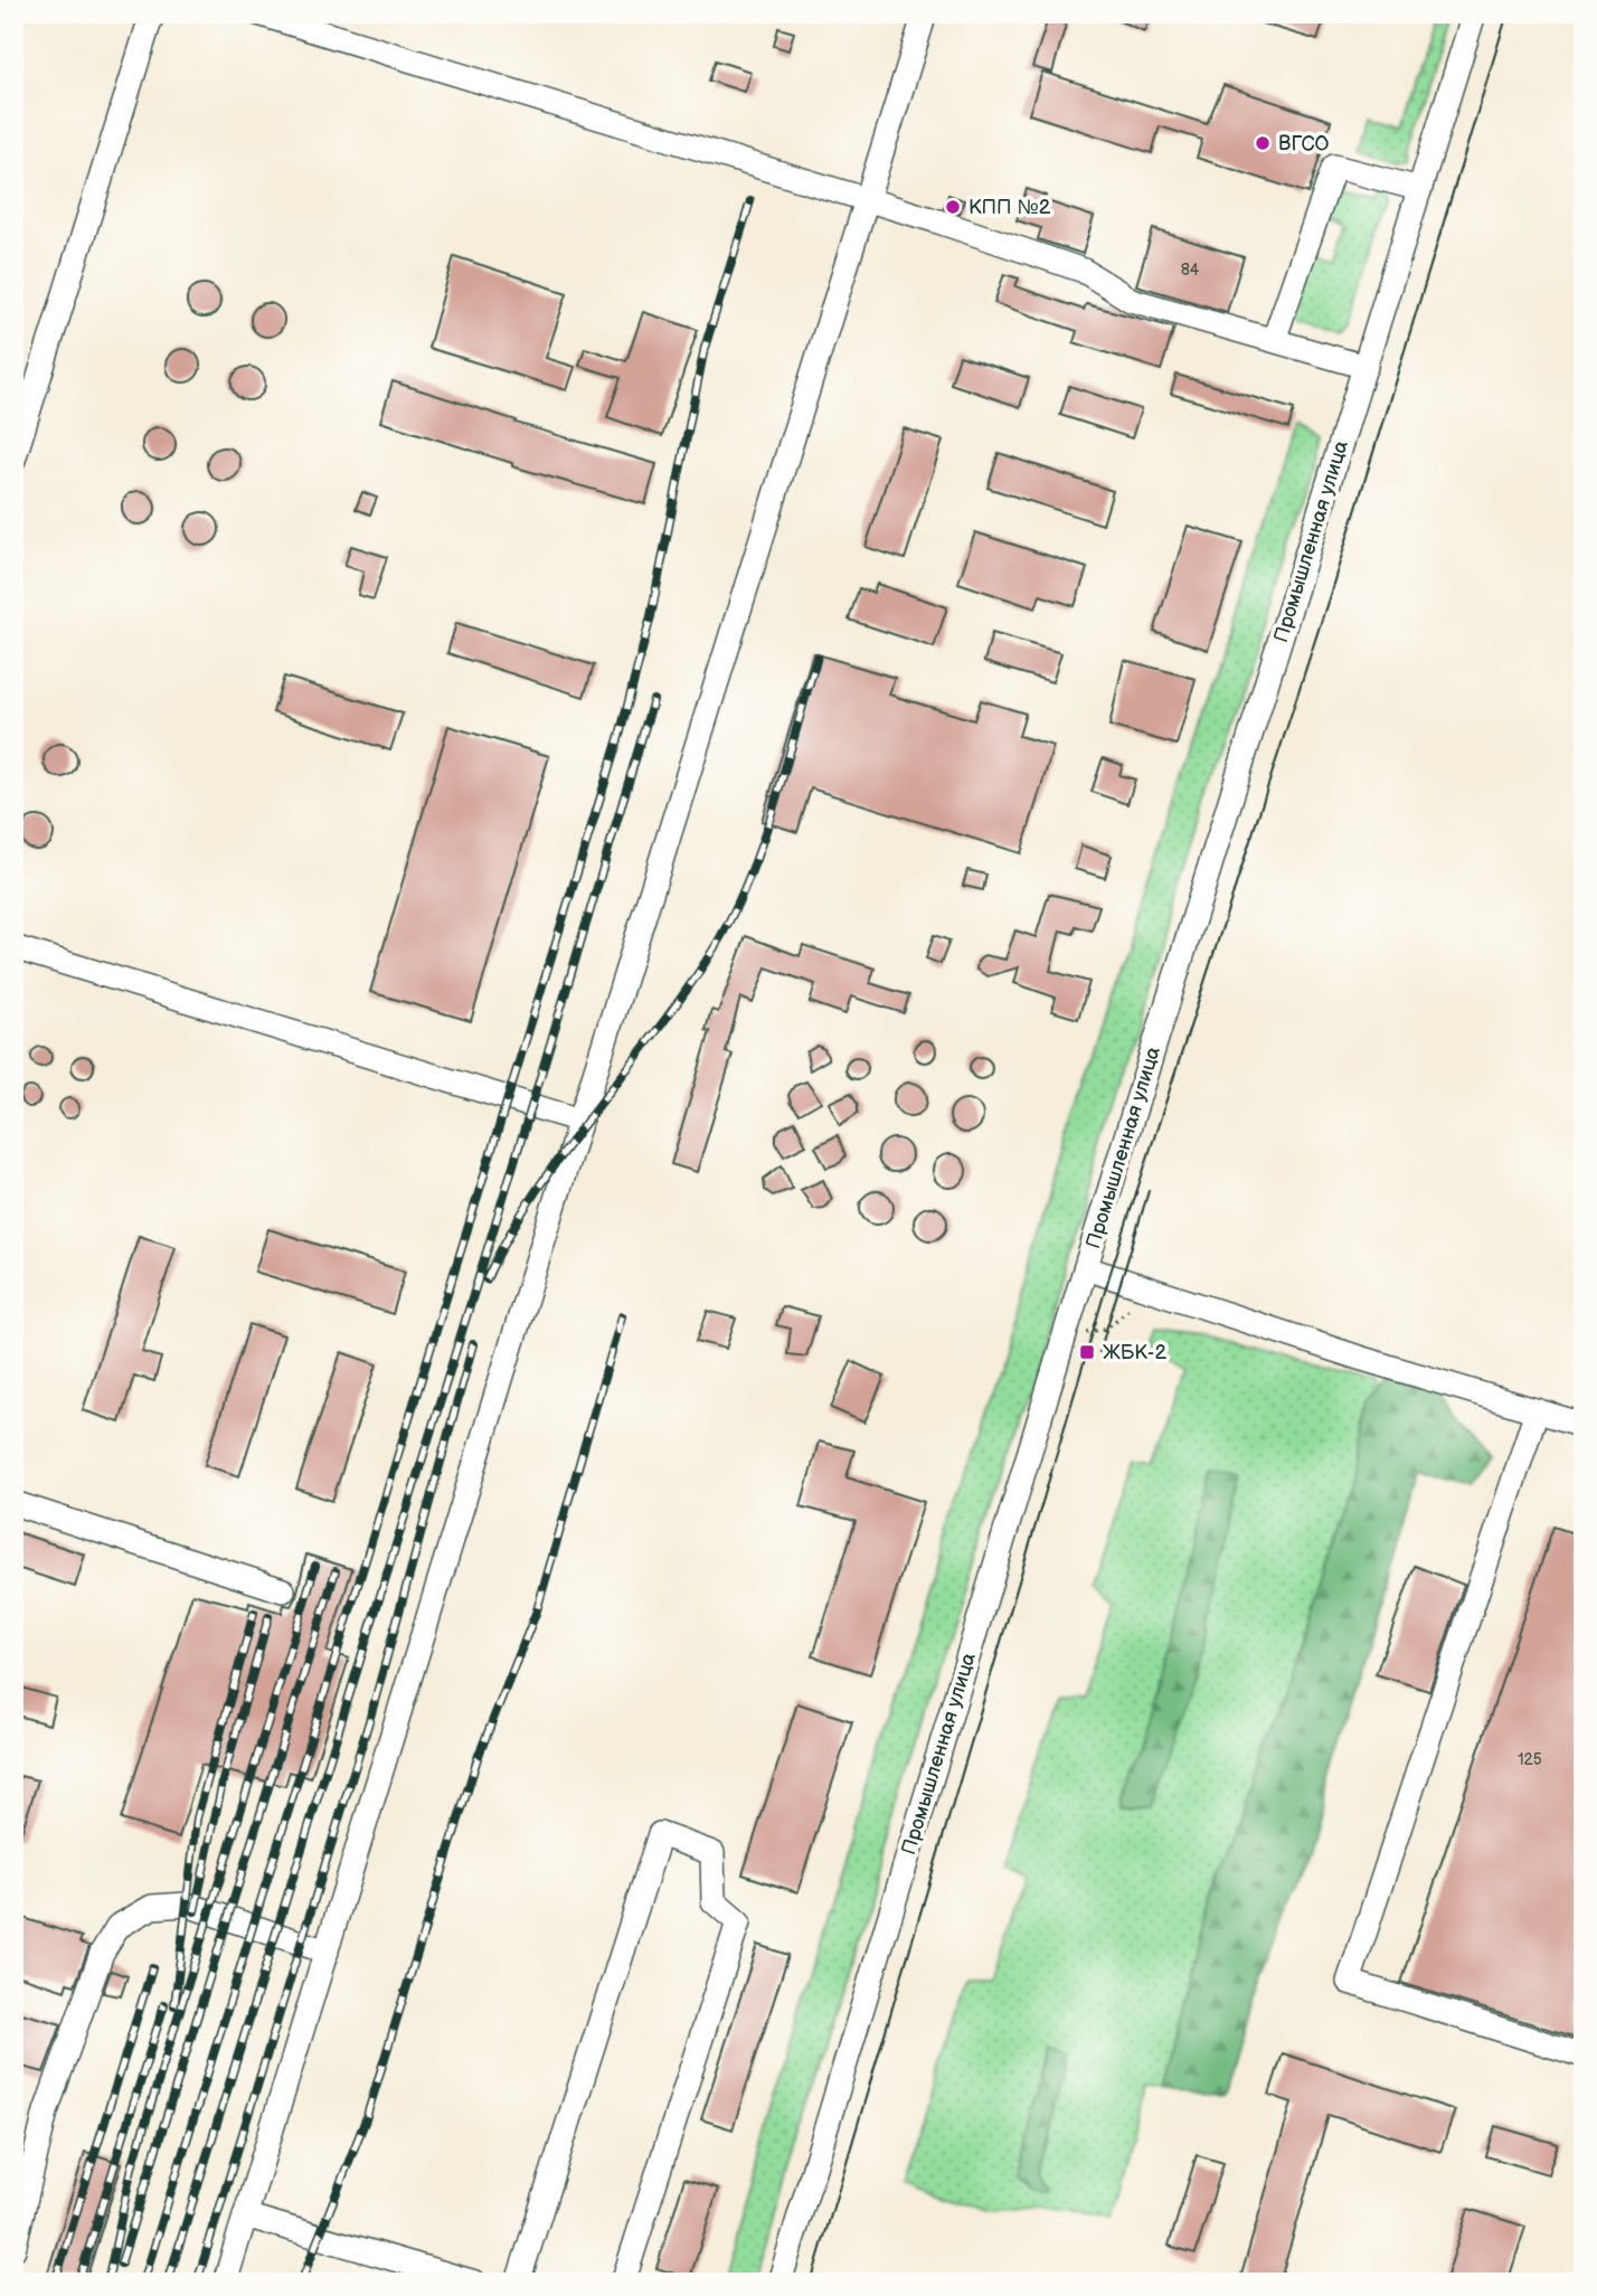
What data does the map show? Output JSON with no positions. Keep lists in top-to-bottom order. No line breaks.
{"streets":{"street":["Промышленная улица"]},"places":{"other":["ВГСО","КПП №2"],"transit":["ЖБК-2"]},"house_numbers":["84","125"]}
